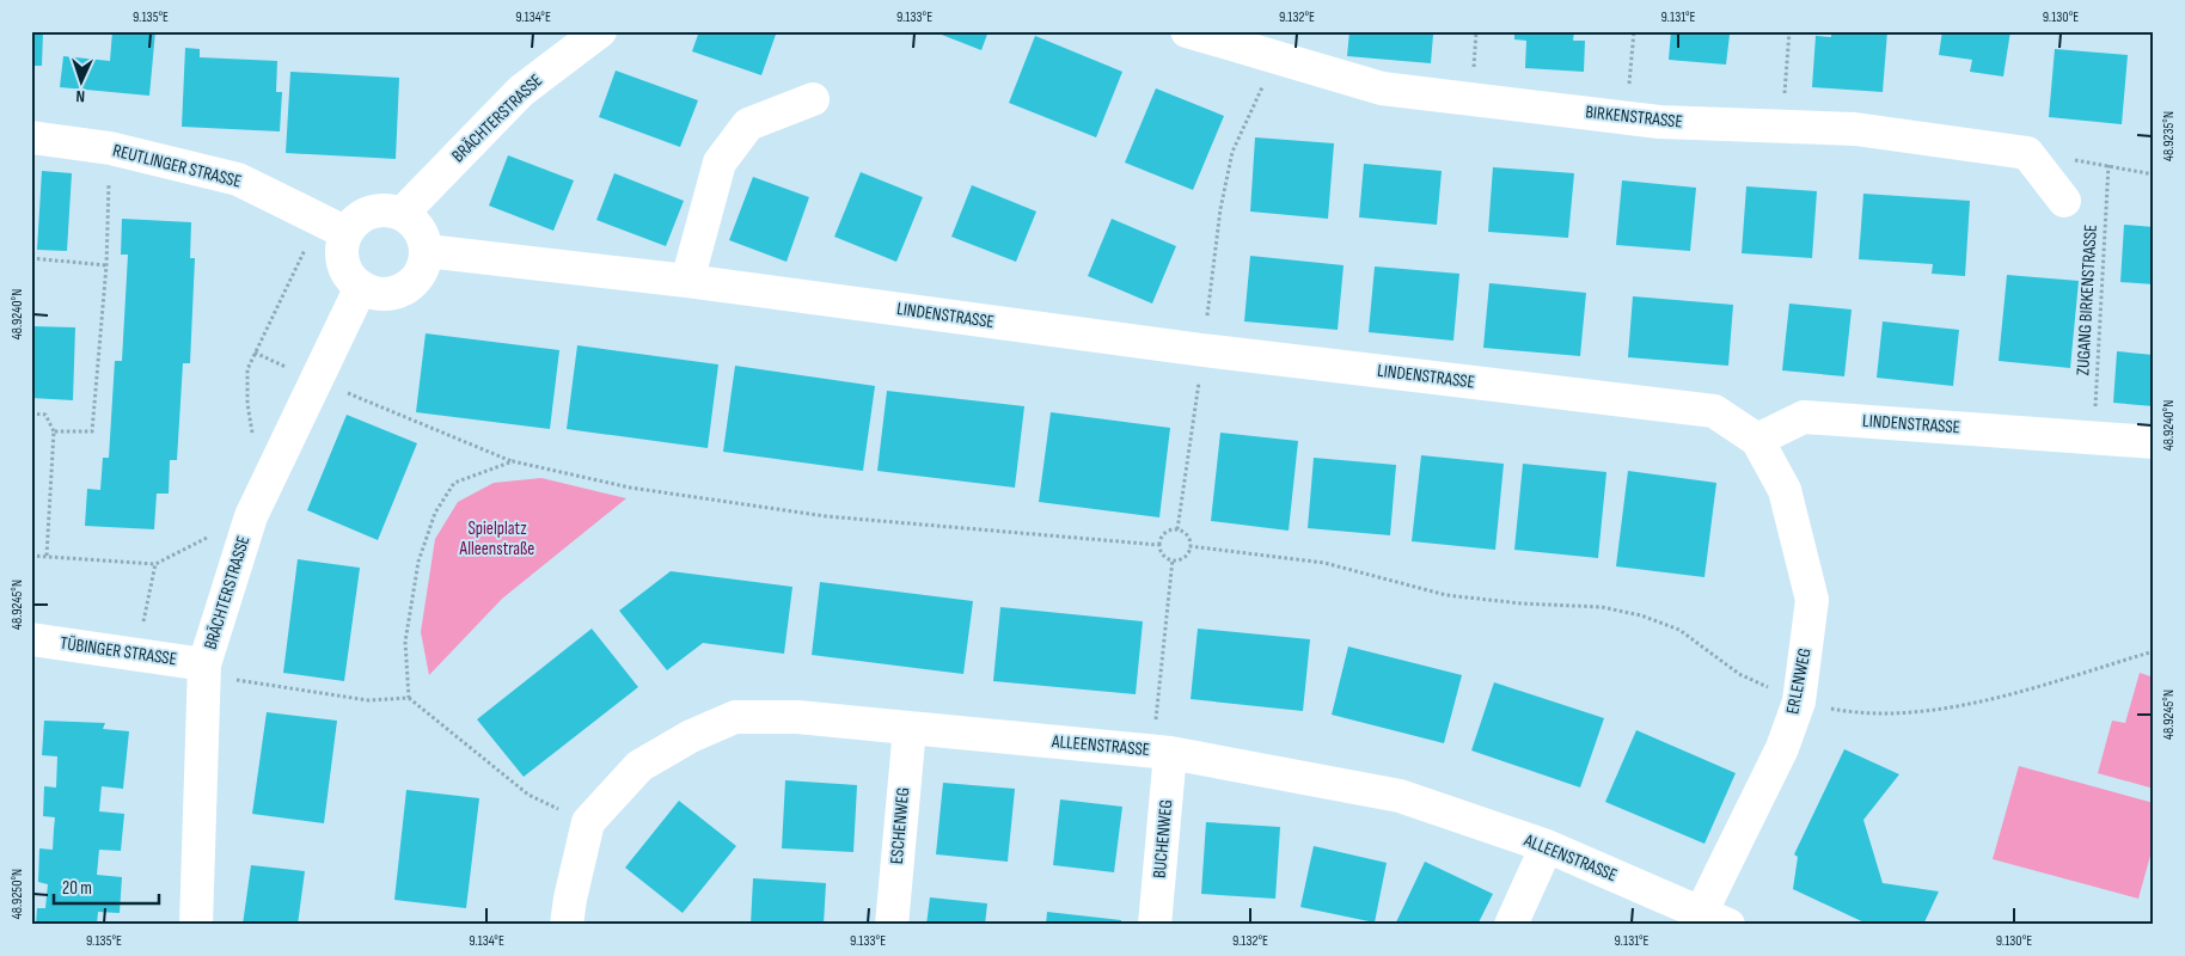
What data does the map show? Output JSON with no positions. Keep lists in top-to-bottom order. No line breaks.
{"streets":{"street":["BIRKENSTRASSE","BRÄCHTERSTRASSE","REUTLINGER STRASSE","LINDENSTRASSE","TÜBINGER STRASSE","ERLENWEG","ALLEENSTRASSE","ESCHENWEG","BUCHENWEG"],"path":["ZUGANG BIRKENSTRASSE"]},"crossings":[["BRÄCHTERSTRASSE","REUTLINGER STRASSE"],["BRÄCHTERSTRASSE","LINDENSTRASSE"],["BRÄCHTERSTRASSE","TÜBINGER STRASSE"],["REUTLINGER STRASSE","LINDENSTRASSE"],["ZUGANG BIRKENSTRASSE","LINDENSTRASSE"],["LINDENSTRASSE","ERLENWEG"],["ERLENWEG","ALLEENSTRASSE"],["ALLEENSTRASSE","ESCHENWEG"],["ALLEENSTRASSE","BUCHENWEG"]],"parks":["Spielplatz Alleenstraße"],"scale_bar":"20 m","north":"bottom","coordinates":["9.135°E","9.134°E","9.133°E","9.132°E","9.131°E","9.130°E","48.9235°N","48.9240°N","48.9245°N","48.9250°N"]}
